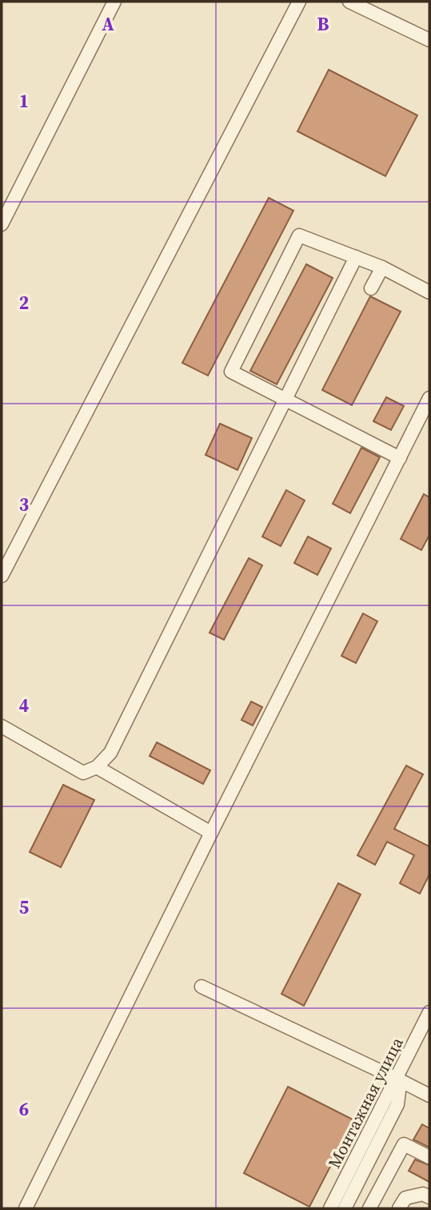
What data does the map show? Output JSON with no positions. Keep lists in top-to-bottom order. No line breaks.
{"streets":{"street":["Монтажная улица"]},"grid":{"columns":["A","B"],"rows":["1","2","3","4","5","6"]}}
